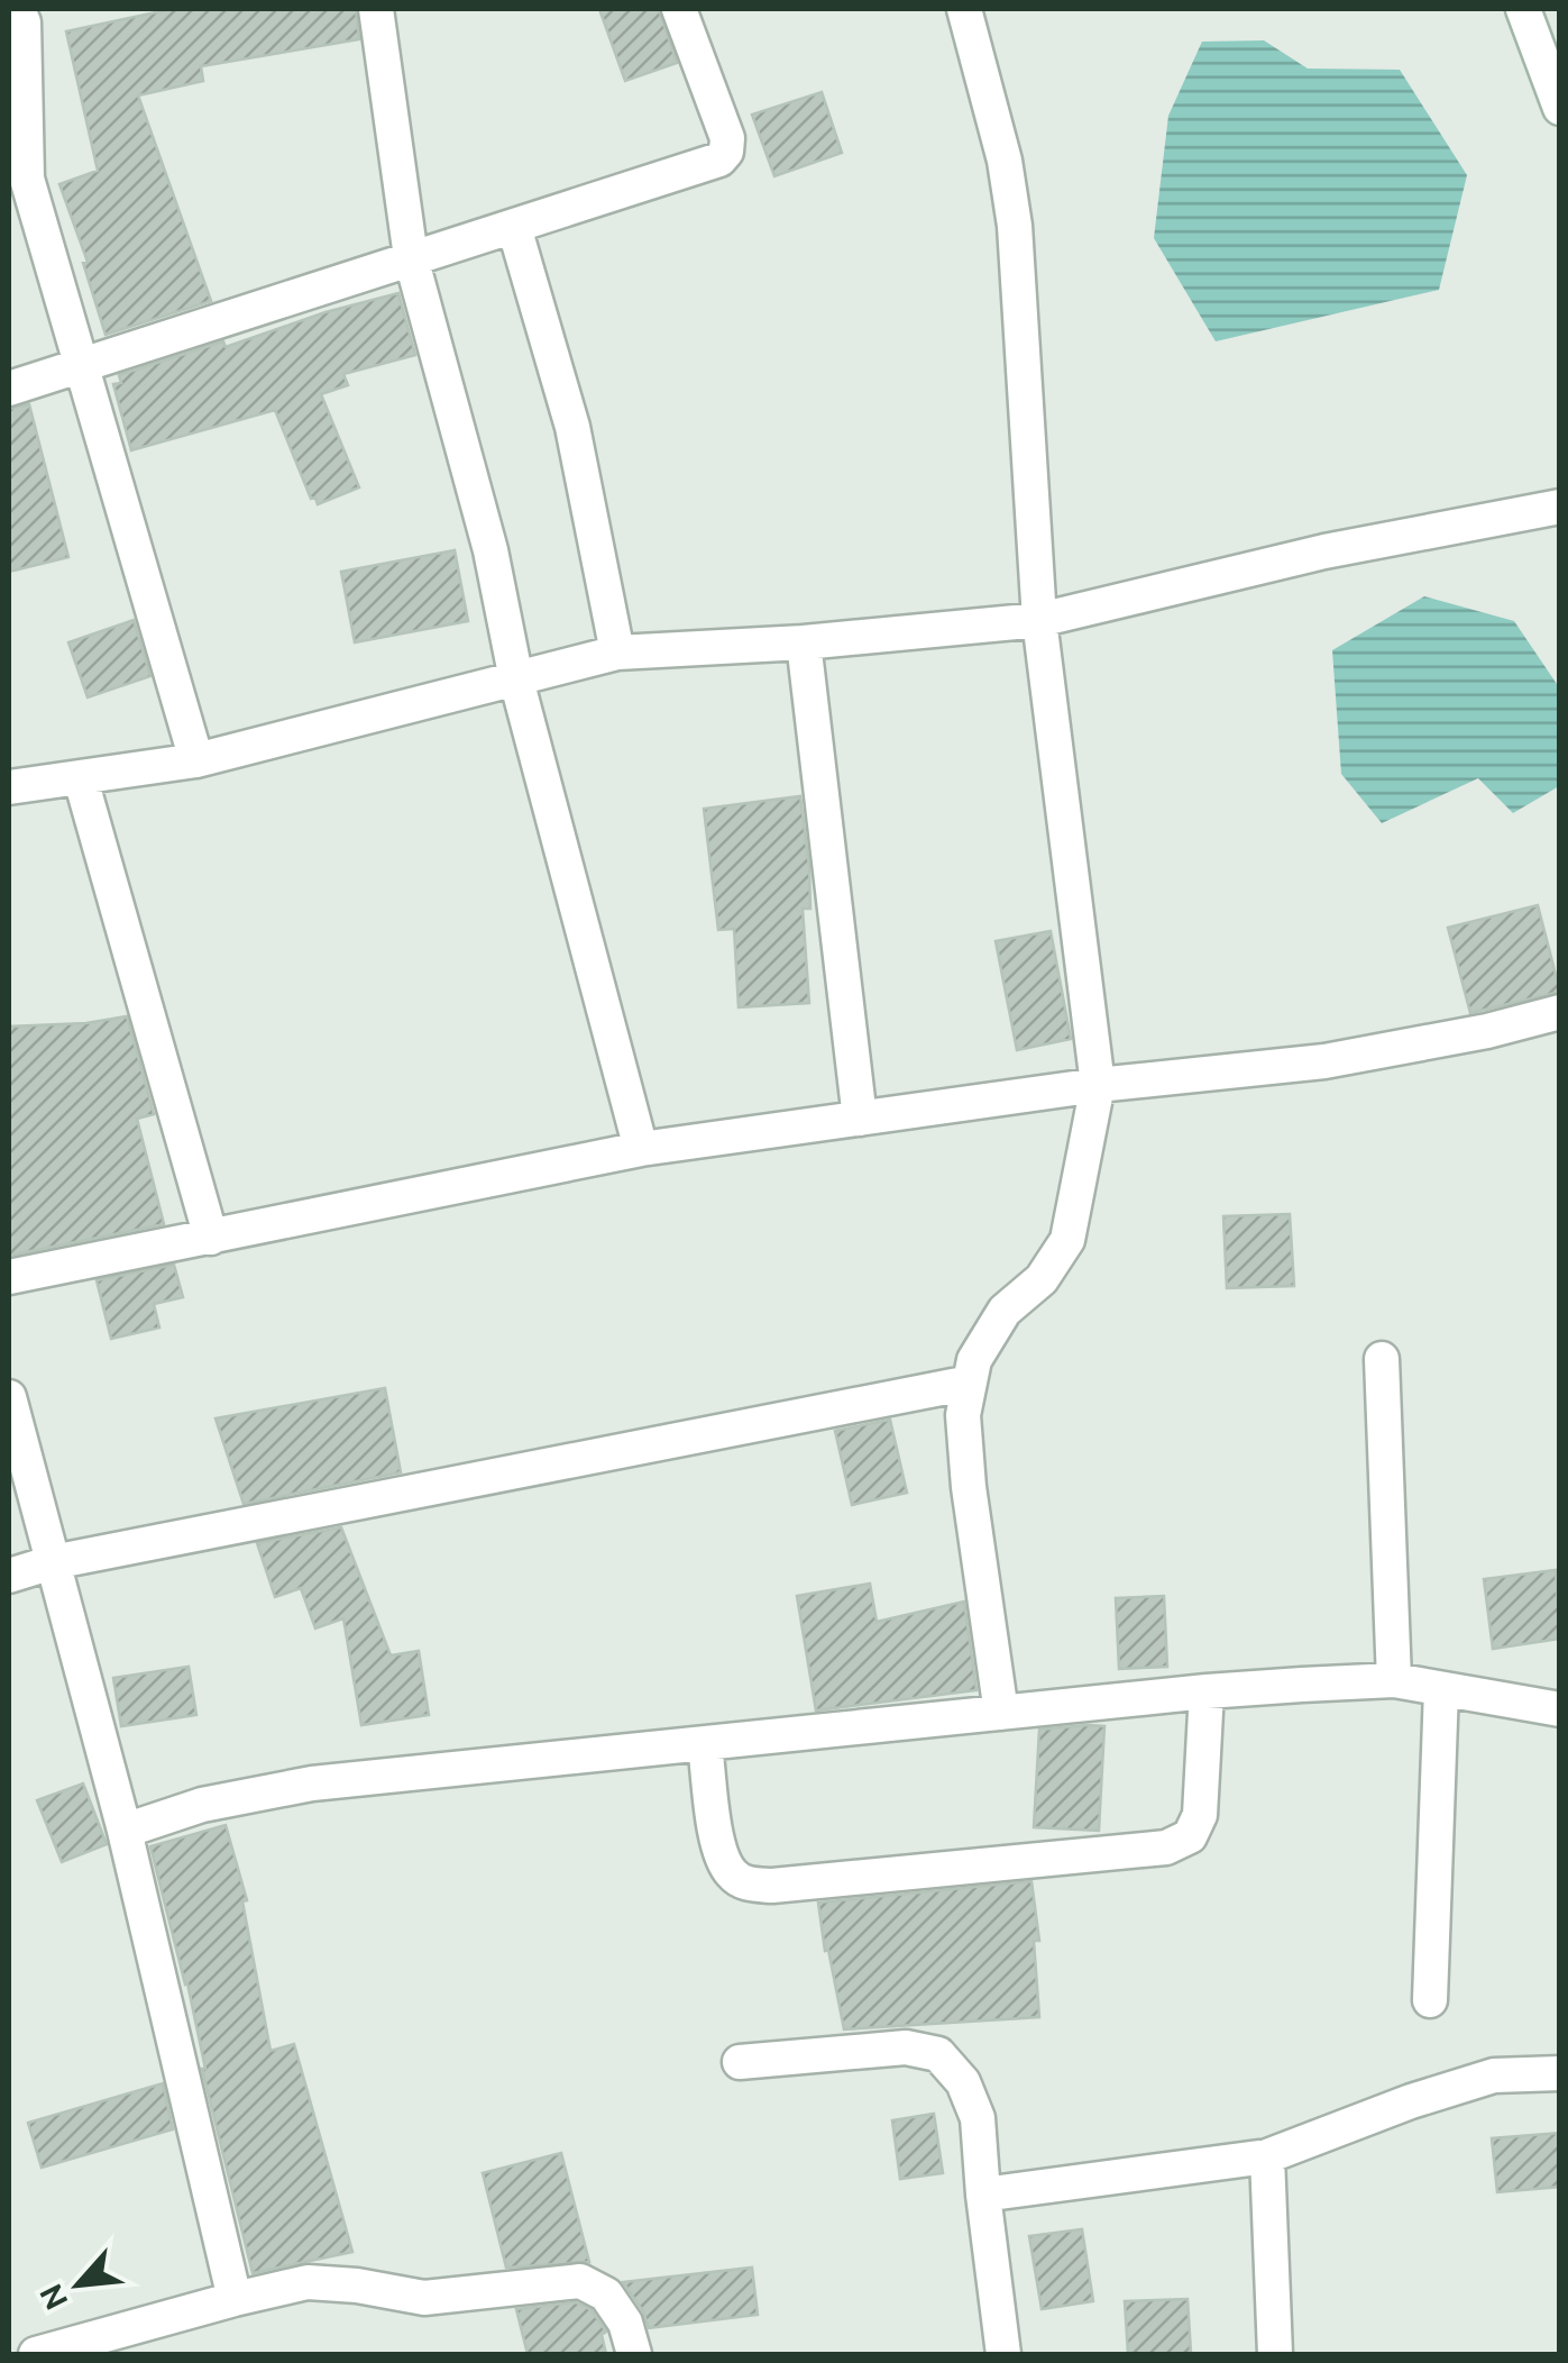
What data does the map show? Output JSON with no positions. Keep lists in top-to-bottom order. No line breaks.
{"north":"bottom left"}
